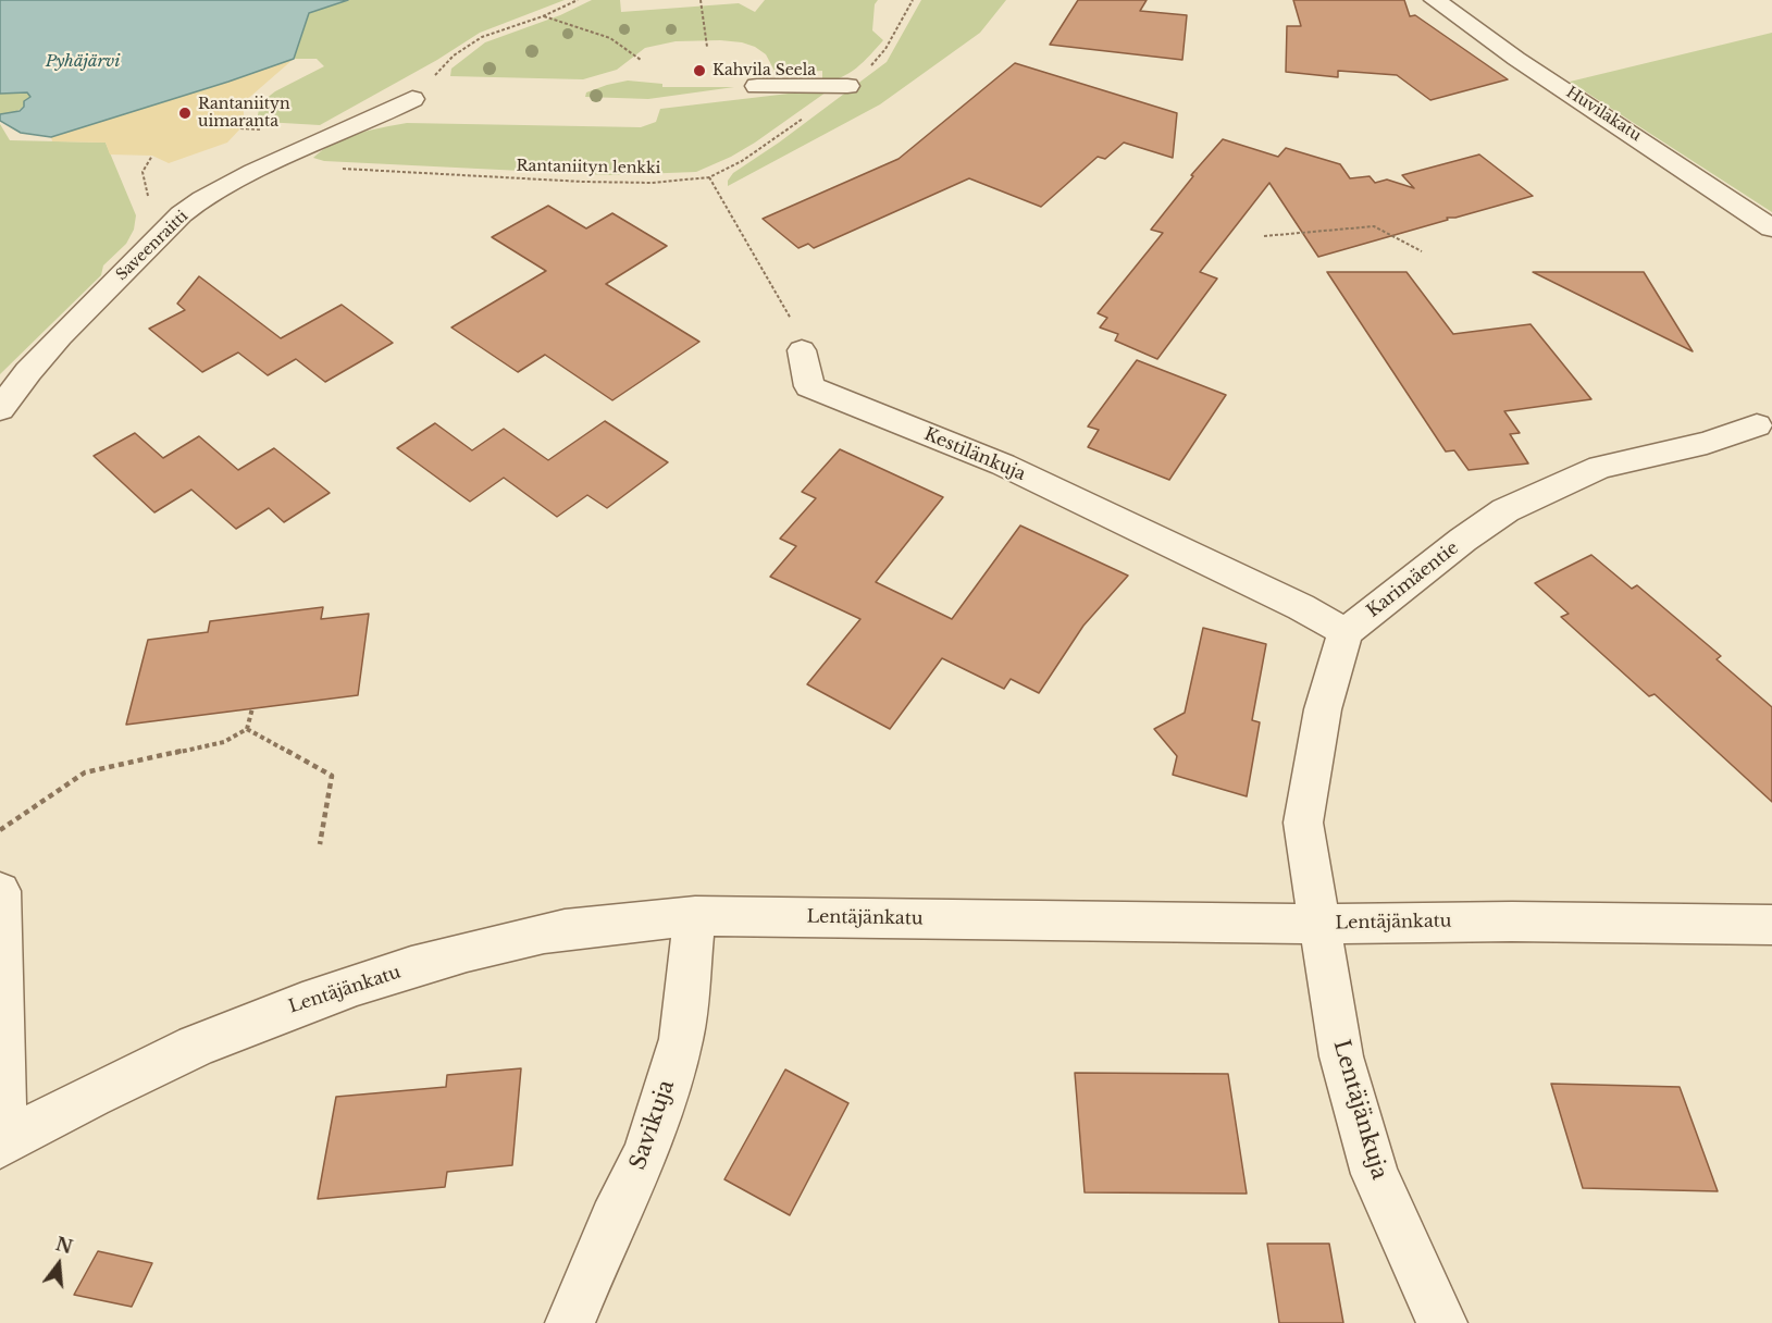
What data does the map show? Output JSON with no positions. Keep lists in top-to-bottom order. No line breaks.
{"streets":{"street":["Huvilakatu","Saveenraitti","Kestilänkuja","Karimäentie","Lentäjänkatu","Lentäjänkuja","Savikuja"],"path":["Rantaniityn lenkki"]},"crossings":[["Rantaniityn lenkki","Saveenraitti"],["Kestilänkuja","Karimäentie"],["Lentäjänkatu","Lentäjänkuja"],["Lentäjänkatu","Savikuja"]],"water":["Pyhäjärvi"],"places":["Kahvila Seela","Rantaniityn uimaranta"],"north":"top"}
